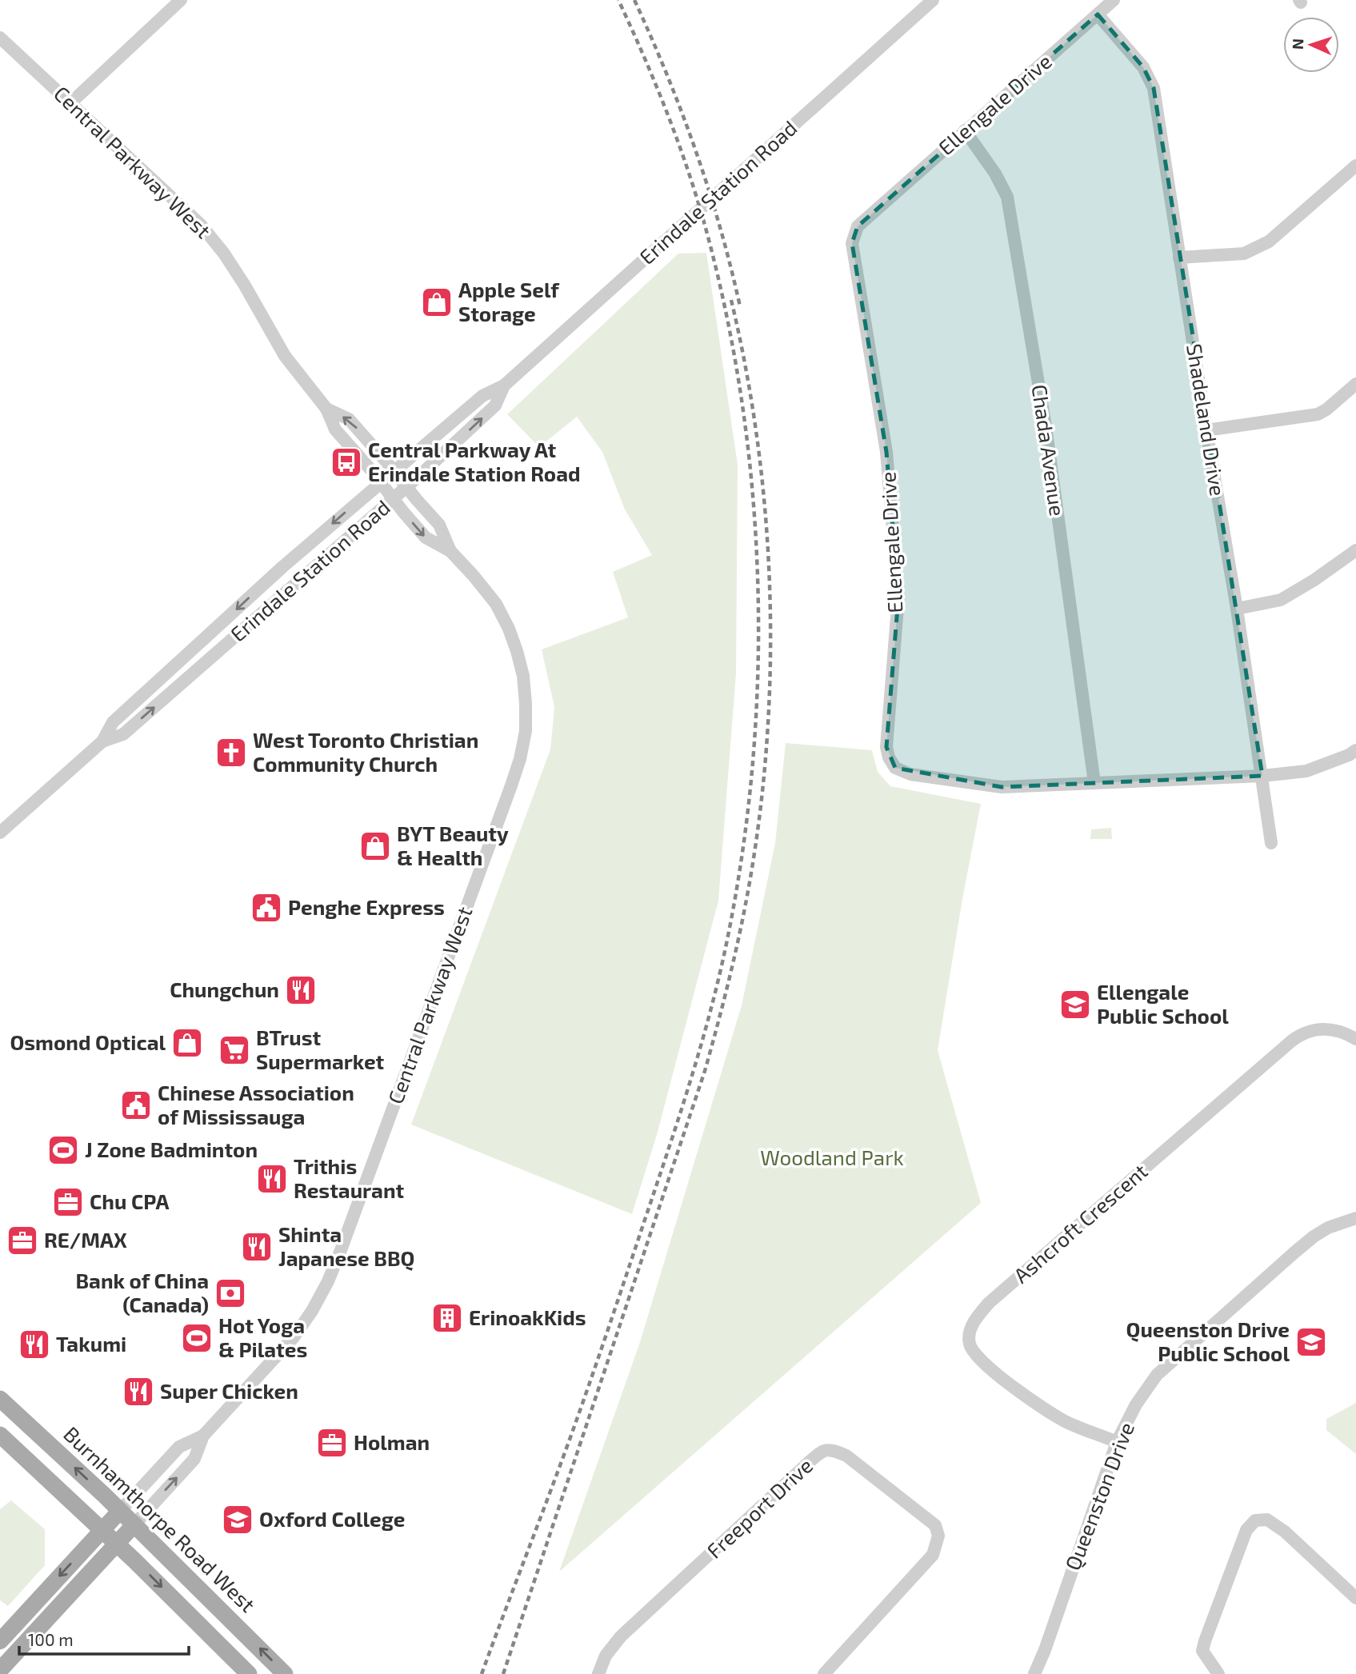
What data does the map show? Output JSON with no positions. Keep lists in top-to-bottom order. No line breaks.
{"streets":{"main road":["Burnhamthorpe Road West"],"street":["Ellengale Drive","Central Parkway West","Erindale Station Road","Shadeland Drive","Chada Avenue","Ashcroft Crescent","Queenston Drive","Freeport Drive"]},"crossings":[["Ellengale Drive","Shadeland Drive"],["Ellengale Drive","Chada Avenue"],["Central Parkway West","Erindale Station Road"],["Central Parkway West","Burnhamthorpe Road West"],["Ashcroft Crescent","Queenston Drive"]],"parks":["Woodland Park"],"places":{"shop":["Apple Self Storage","BYT Beauty & Health","Osmond Optical"],"bus stop":["Central Parkway At Erindale Station Road"],"church":["West Toronto Christian Community Church"],"public building":["Penghe Express","Chinese Association of Mississauga"],"restaurant":["Chungchun","Trithis Restaurant","Shinta Japanese BBQ","Takumi","Super Chicken"],"school or university":["Ellengale Public School","Queenston Drive Public School","Oxford College"],"supermarket":["BTrust Supermarket"],"sports":["J Zone Badminton","Hot Yoga & Pilates"],"office":["Chu CPA","RE/MAX","Holman"],"bank":["Bank of China (Canada)"],"building":["ErinoakKids"]},"scale_bar":"100 m","north":"left"}
